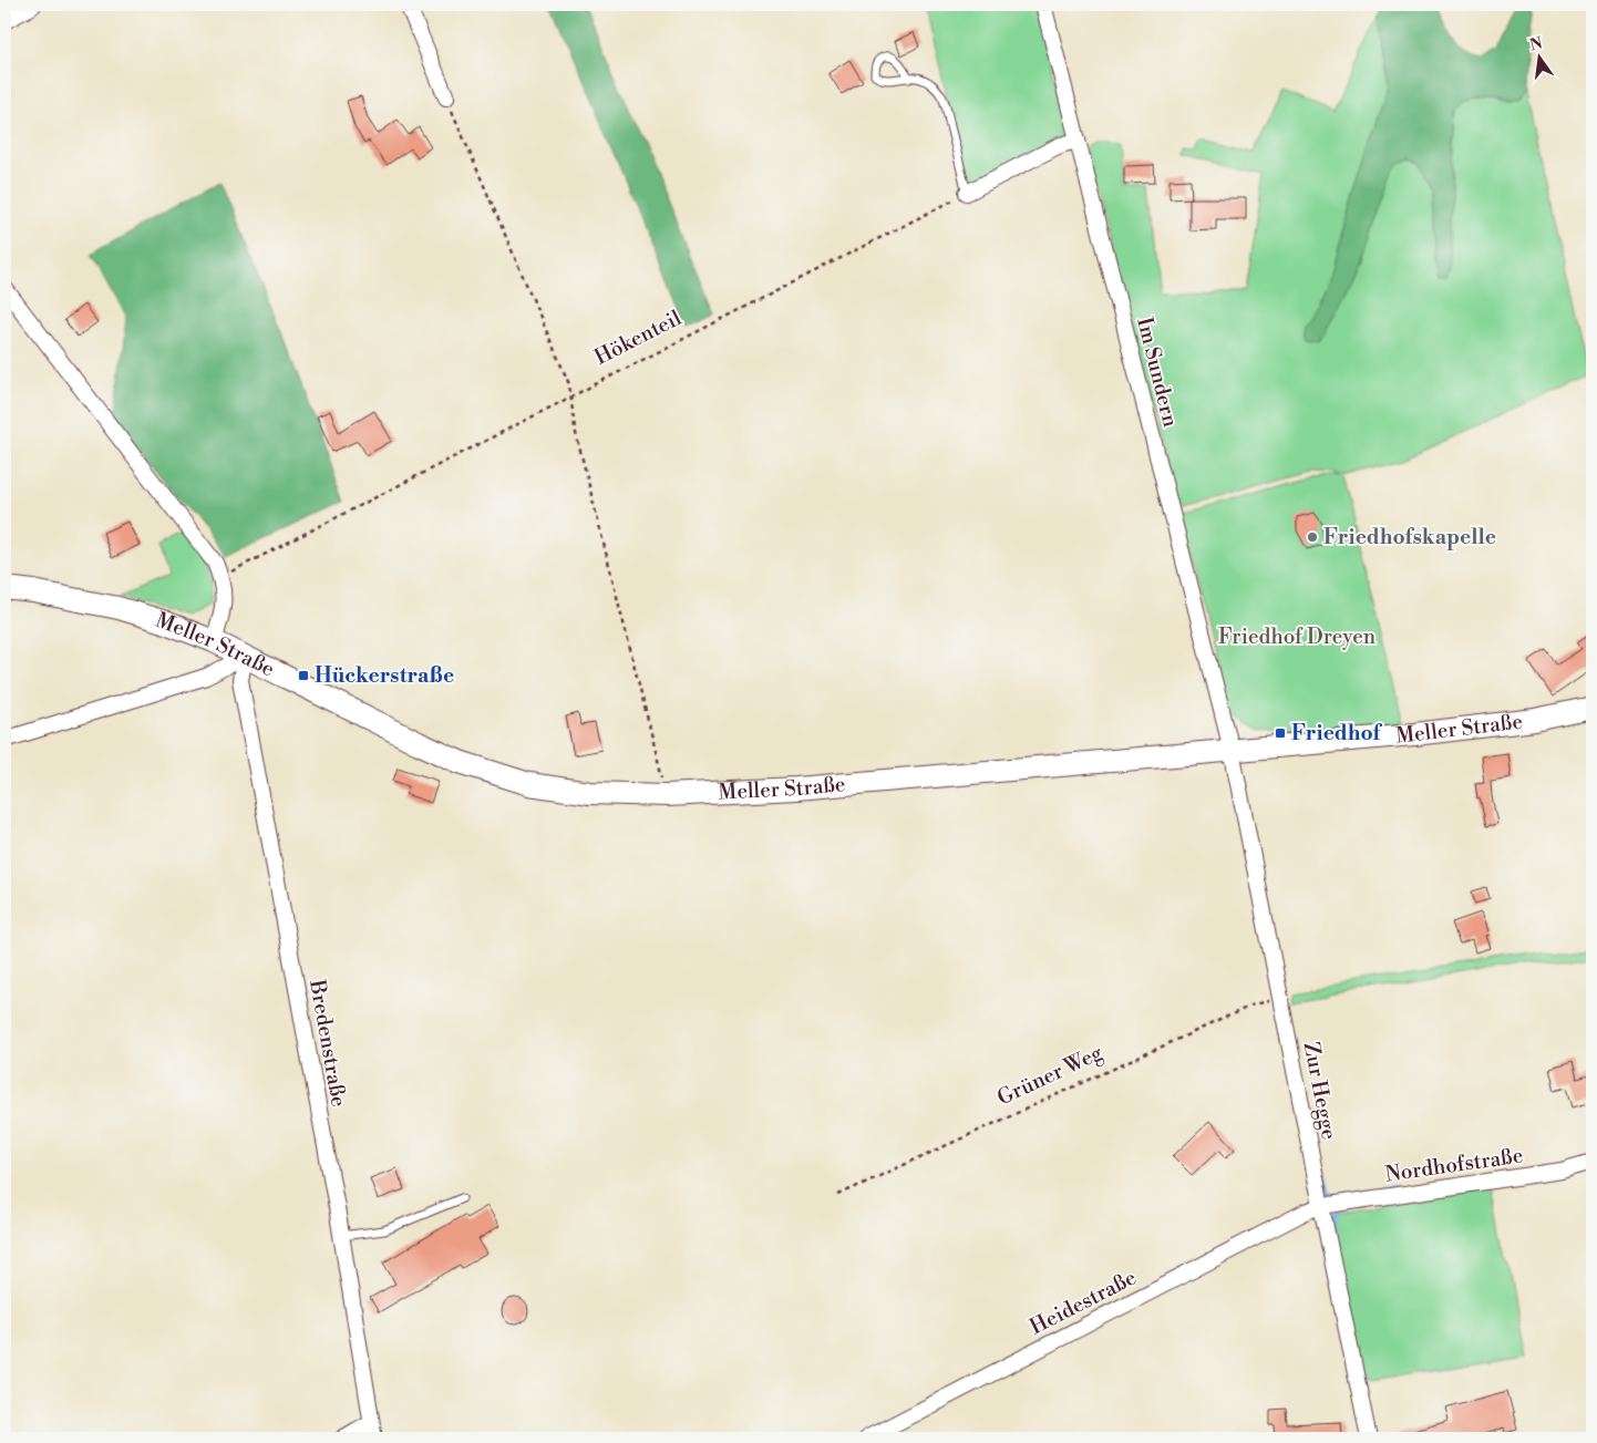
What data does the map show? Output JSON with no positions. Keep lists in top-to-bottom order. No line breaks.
{"streets":{"main road":["Meller Straße"],"street":["Im Sundern","Bredenstraße","Zur Hegge","Nordhofstraße","Heidestraße"],"path":["Hökenteil","Grüner Weg"]},"crossings":[["Im Sundern","Meller Straße"],["Im Sundern","Zur Hegge"],["Meller Straße","Bredenstraße"],["Meller Straße","Zur Hegge"],["Grüner Weg","Zur Hegge"],["Zur Hegge","Nordhofstraße"],["Zur Hegge","Heidestraße"],["Nordhofstraße","Heidestraße"]],"parks":["Friedhof Dreyen"],"places":{"other":["Friedhofskapelle"],"transit":["Hückerstraße","Friedhof"]},"north":"top"}
